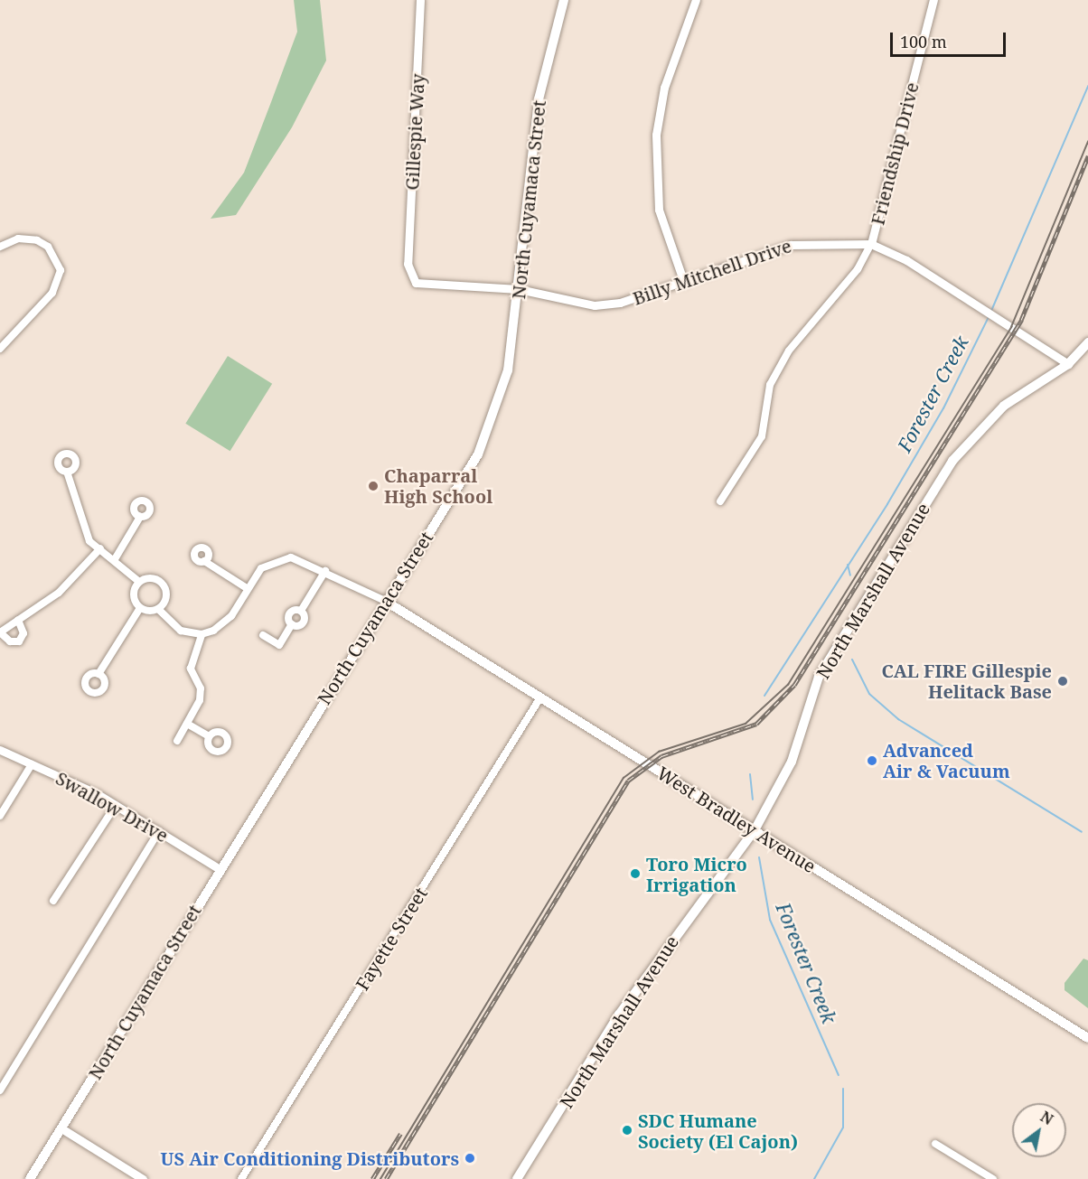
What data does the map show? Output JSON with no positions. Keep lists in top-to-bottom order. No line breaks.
{"streets":{"main road":["North Cuyamaca Street","North Marshall Avenue","West Bradley Avenue"],"street":["Gillespie Way","Friendship Drive","Billy Mitchell Drive","Swallow Drive","Fayette Street"]},"crossings":[["Gillespie Way","Billy Mitchell Drive"],["Friendship Drive","Billy Mitchell Drive"],["North Cuyamaca Street","Billy Mitchell Drive"],["North Cuyamaca Street","Swallow Drive"],["North Cuyamaca Street","West Bradley Avenue"],["Billy Mitchell Drive","North Marshall Avenue"],["North Marshall Avenue","West Bradley Avenue"],["West Bradley Avenue","Fayette Street"]],"water":["Forester Creek"],"places":["Chaparral High School","CAL FIRE Gillespie Helitack Base","Advanced Air & Vacuum","Toro Micro Irrigation","SDC Humane Society (El Cajon)","US Air Conditioning Distributors"],"scale_bar":"100 m","north":"top right"}
